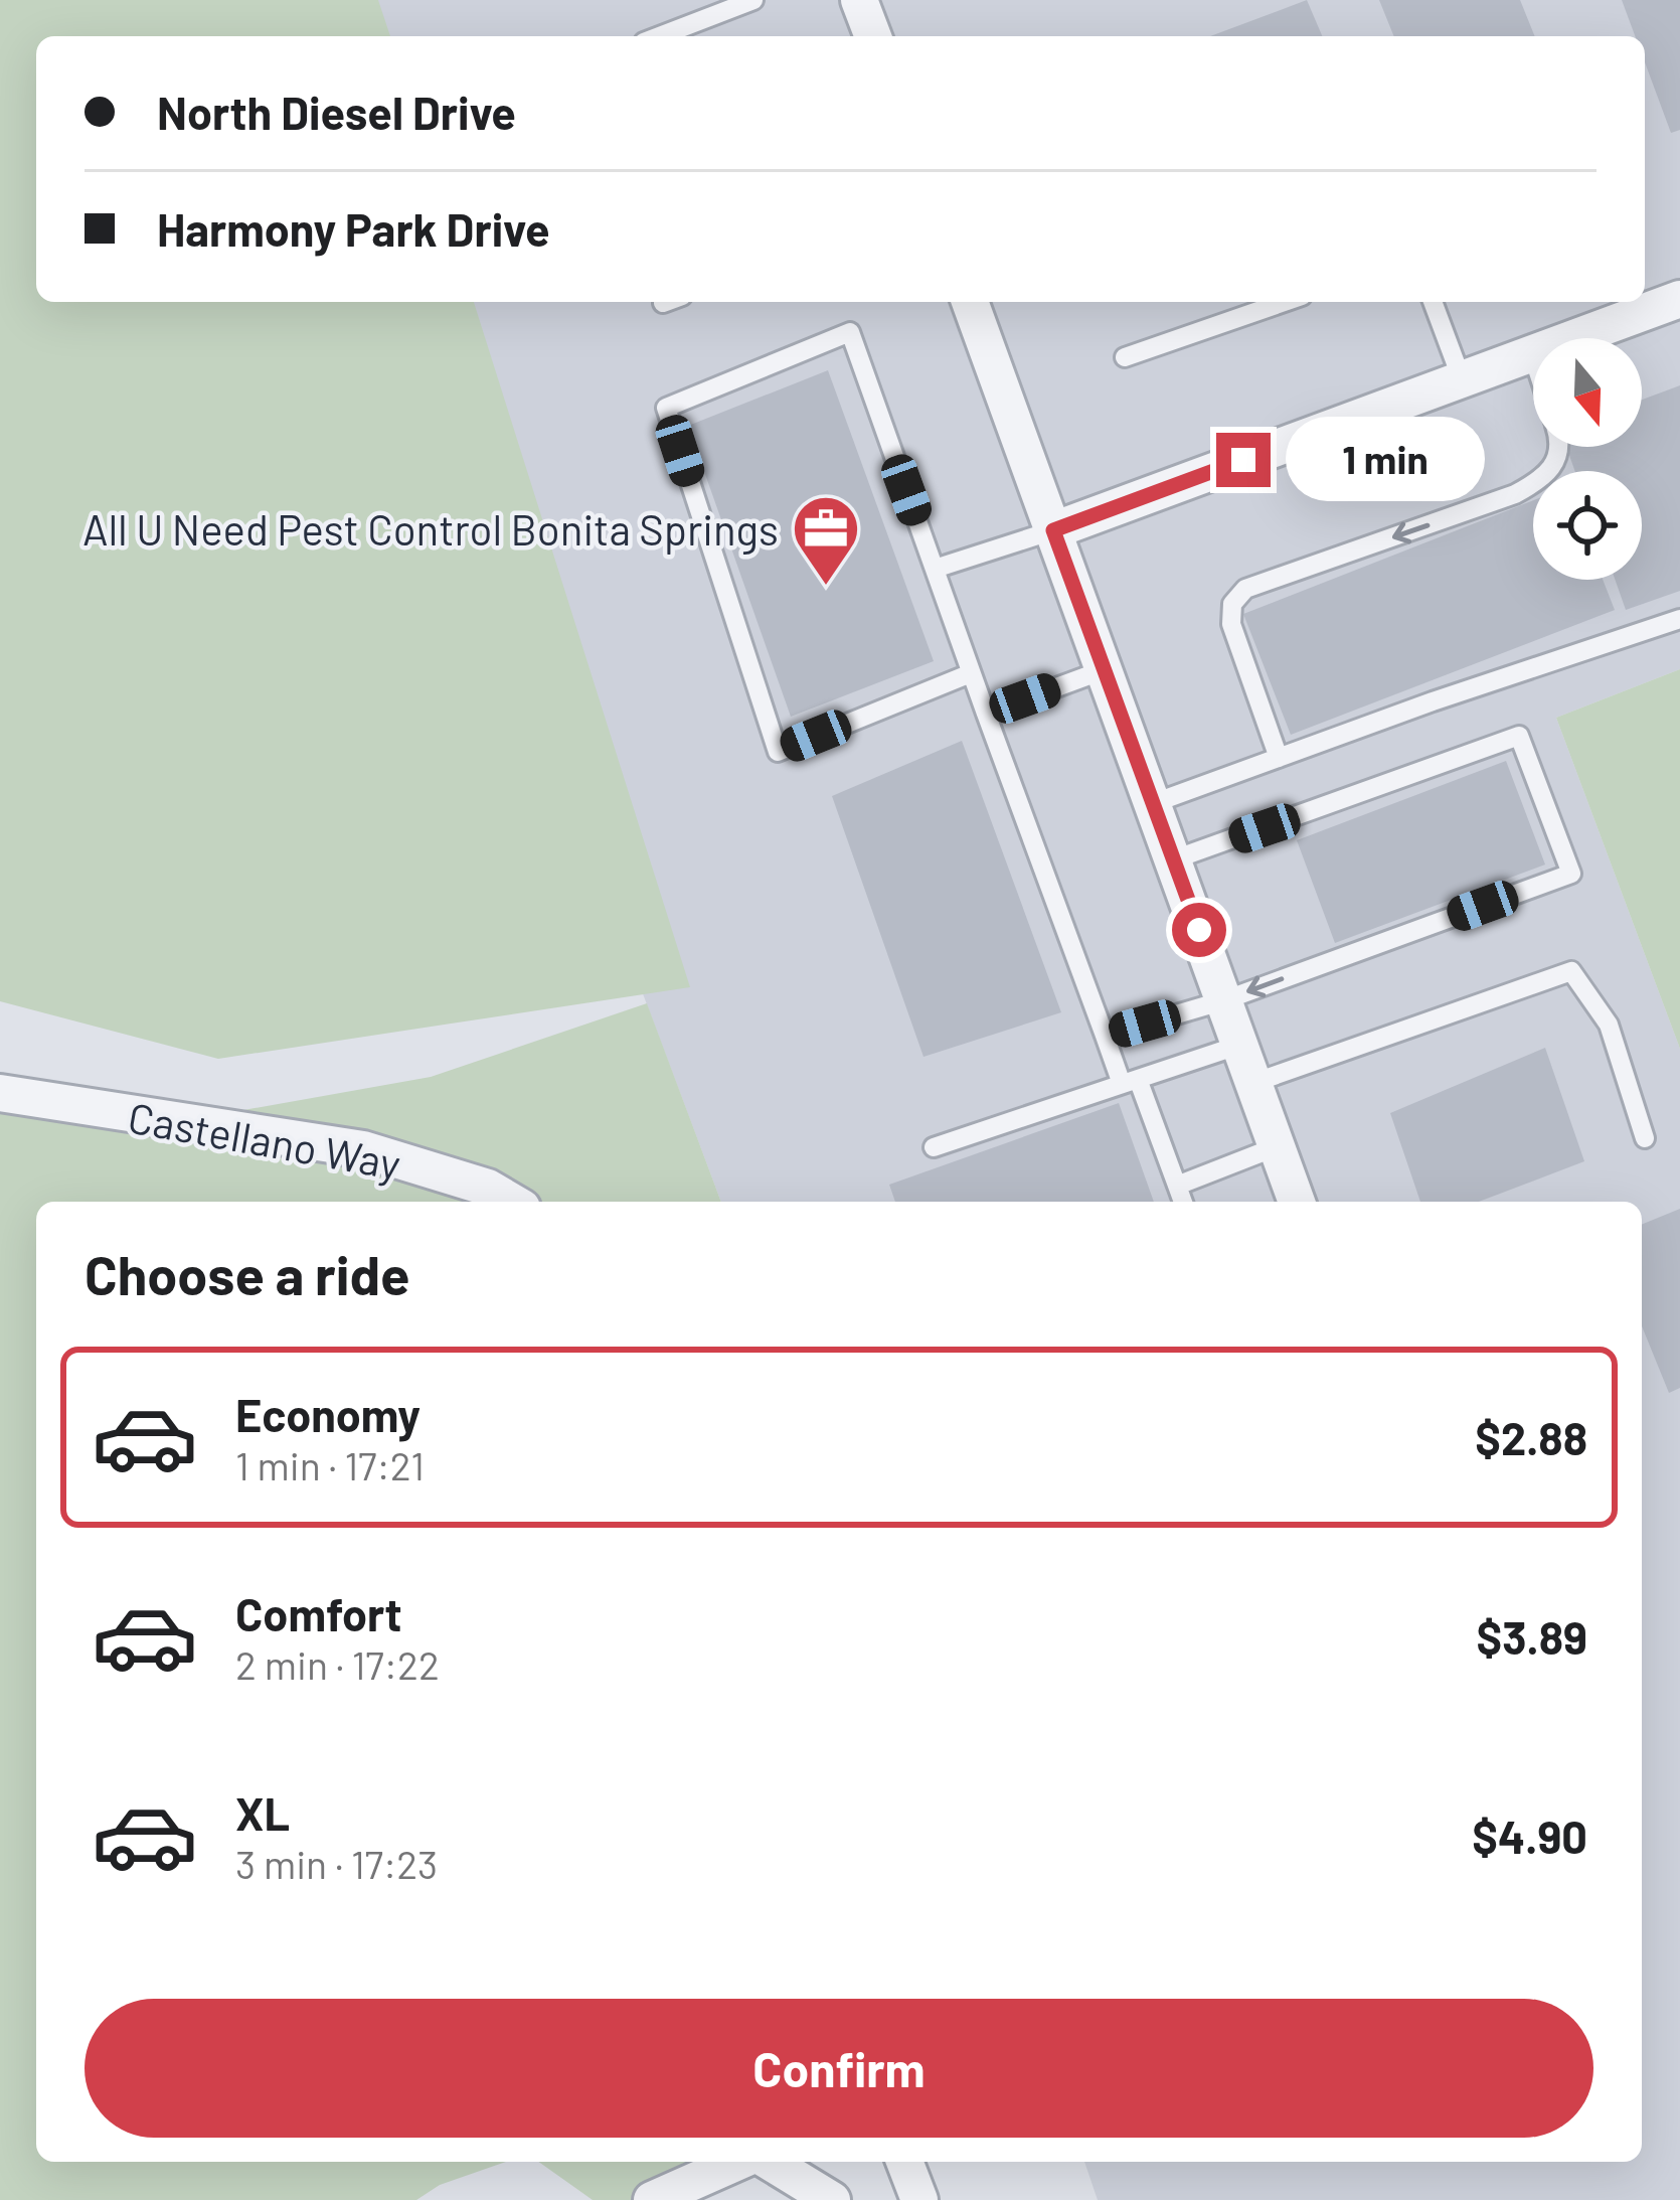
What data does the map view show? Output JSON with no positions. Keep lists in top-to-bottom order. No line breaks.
{"streets":{"street":["Castellano Way"]},"places":{"office":["All U Need Pest Control Bonita Springs"]},"north":"bottom","page":{"banner":["North Diesel Drive","Harmony Park Drive"],"bubble":"1 min","heading":"Choose a ride","list":[{"name":"Economy","note":"1 min · 17:21","value":"$2.88"},{"name":"Comfort","note":"2 min · 17:22","value":"$3.89"},{"name":"XL","note":"3 min · 17:23","value":"$4.90"}],"buttons":"Confirm"}}
